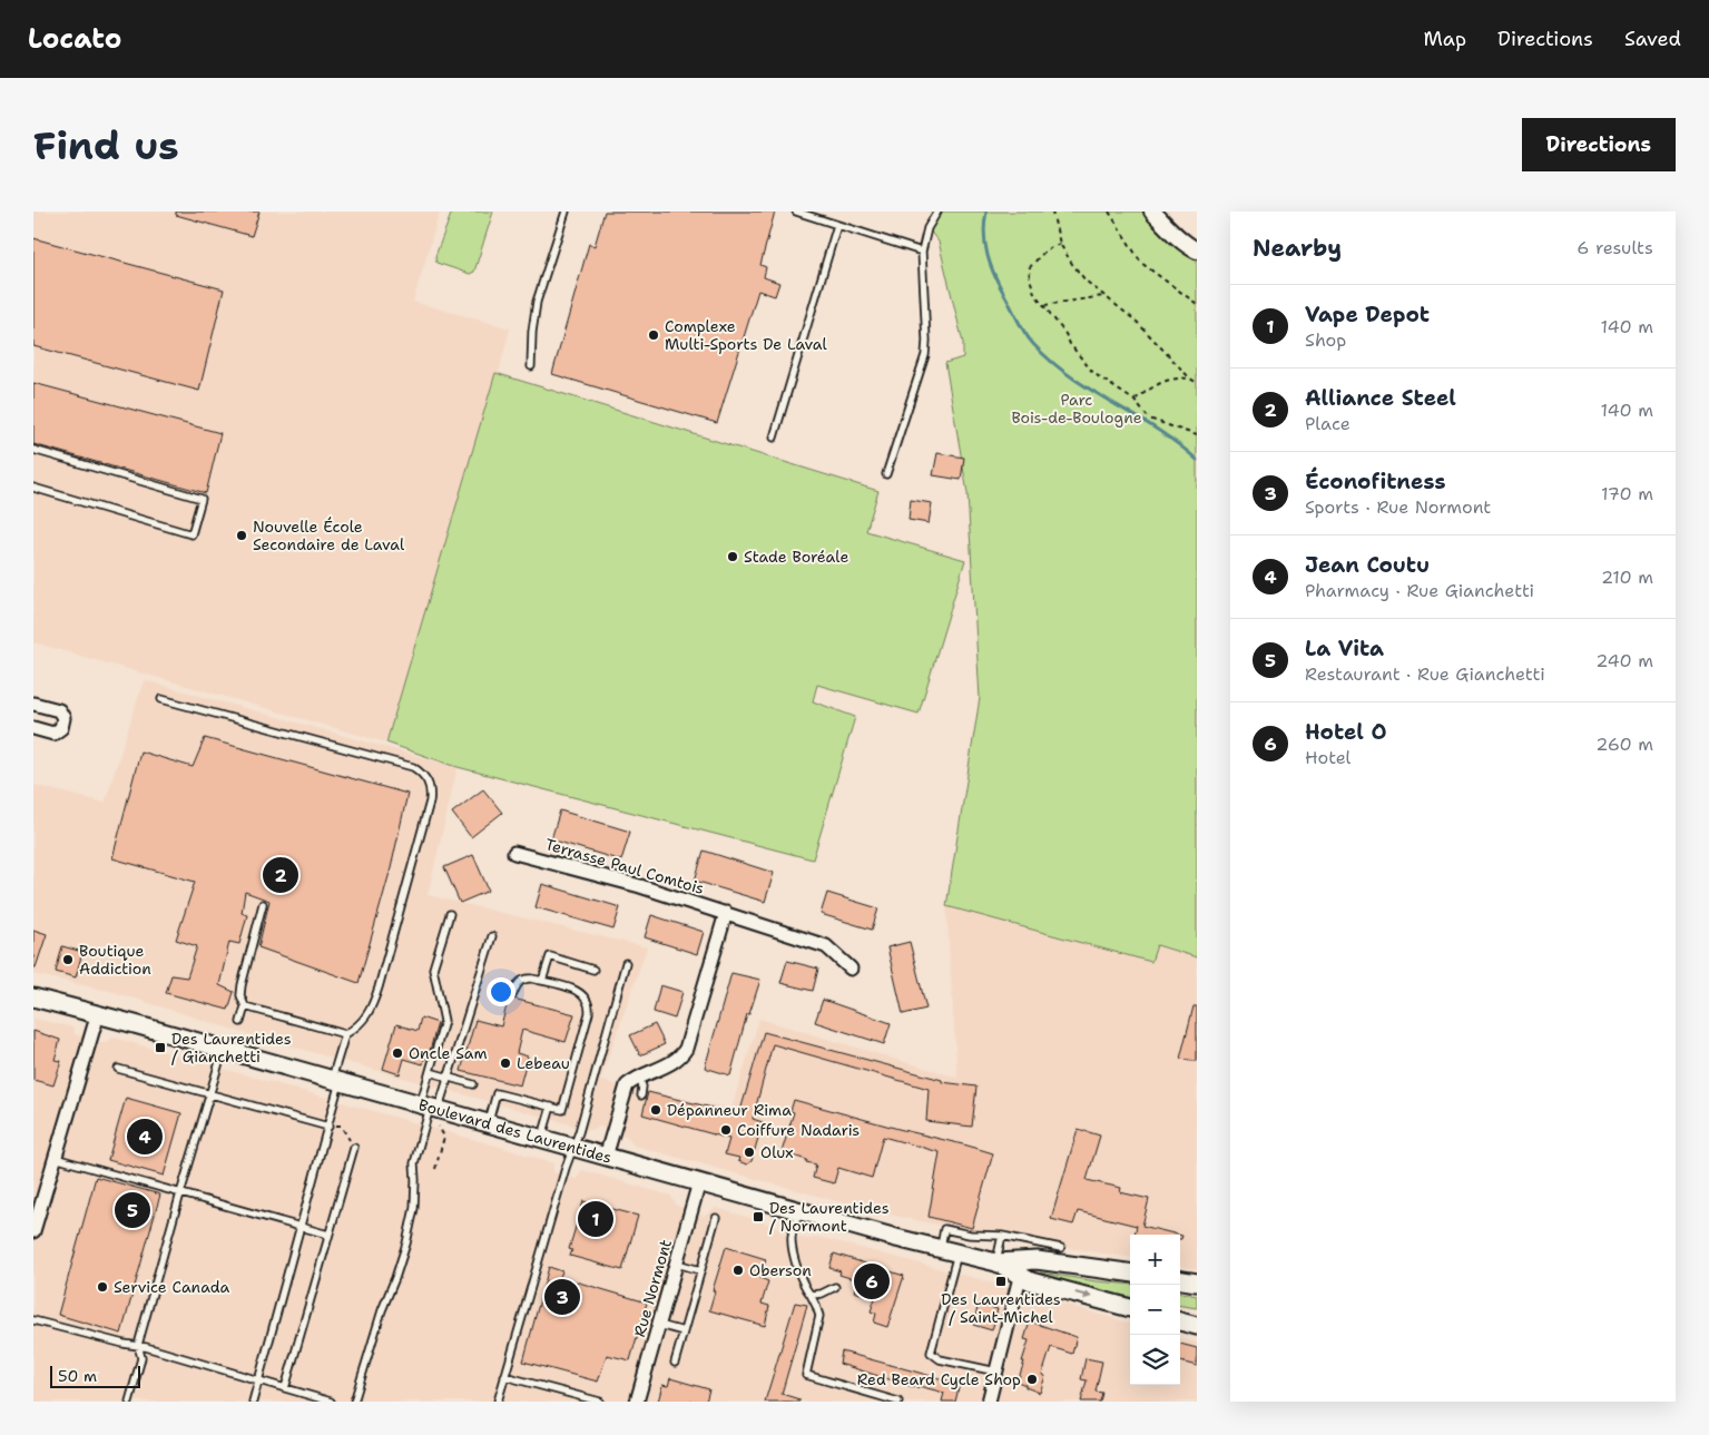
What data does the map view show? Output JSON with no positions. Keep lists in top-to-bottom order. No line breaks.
{"streets":{"main road":["Boulevard des Laurentides"],"street":["Terrasse Paul Comtois","Rue Normont"]},"crossings":[["Boulevard des Laurentides","Rue Normont"]],"parks":["Parc Bois-de-Boulogne"],"places":{"other":["Complexe Multi-Sports De Laval","Nouvelle École Secondaire de Laval","Stade Boréale","Boutique Addiction","Oncle Sam","Lebeau","Dépanneur Rima","Coiffure Nadaris","Olux","Oberson","Service Canada","Red Beard Cycle Shop"],"transit":["Des Laurentides / Gianchetti","Des Laurentides / Normont","Des Laurentides / Saint-Michel"]},"scale_bar":"50 m","page":{"header":"Locato","nav":["Map","Directions","Saved"],"buttons":"Directions","title":"Find us","heading":["Nearby","6 results"],"list":[{"mark":"1","name":"Vape Depot","note":"Shop","value":"140 m"},{"mark":"2","name":"Alliance Steel","note":"Place","value":"140 m"},{"mark":"3","name":"Éconofitness","note":"Sports · Rue Normont","value":"170 m"},{"mark":"4","name":"Jean Coutu","note":"Pharmacy · Rue Gianchetti","value":"210 m"},{"mark":"5","name":"La Vita","note":"Restaurant · Rue Gianchetti","value":"240 m"},{"mark":"6","name":"Hotel O","note":"Hotel","value":"260 m"}],"pins":["2","4","5","1","6","3"],"map_buttons":["+","−"],"scale":"50 m"}}
